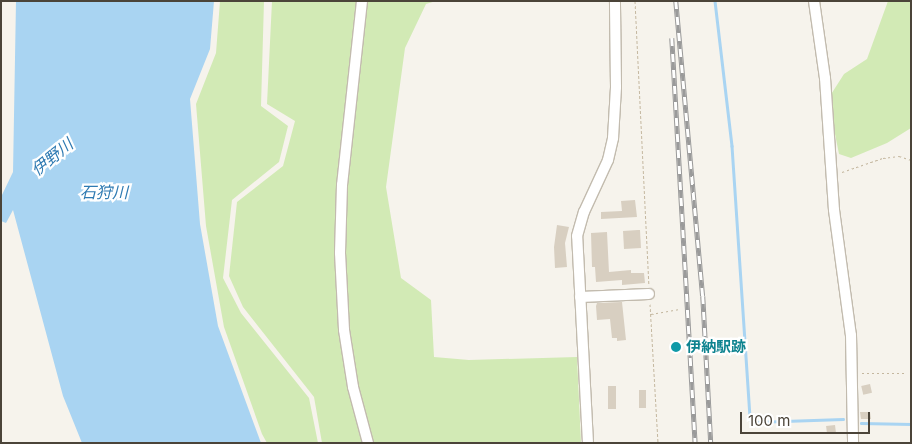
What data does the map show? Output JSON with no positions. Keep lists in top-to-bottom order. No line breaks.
{"water":["伊野川","石狩川"],"places":["伊納駅跡"],"scale_bar":"100 m"}
